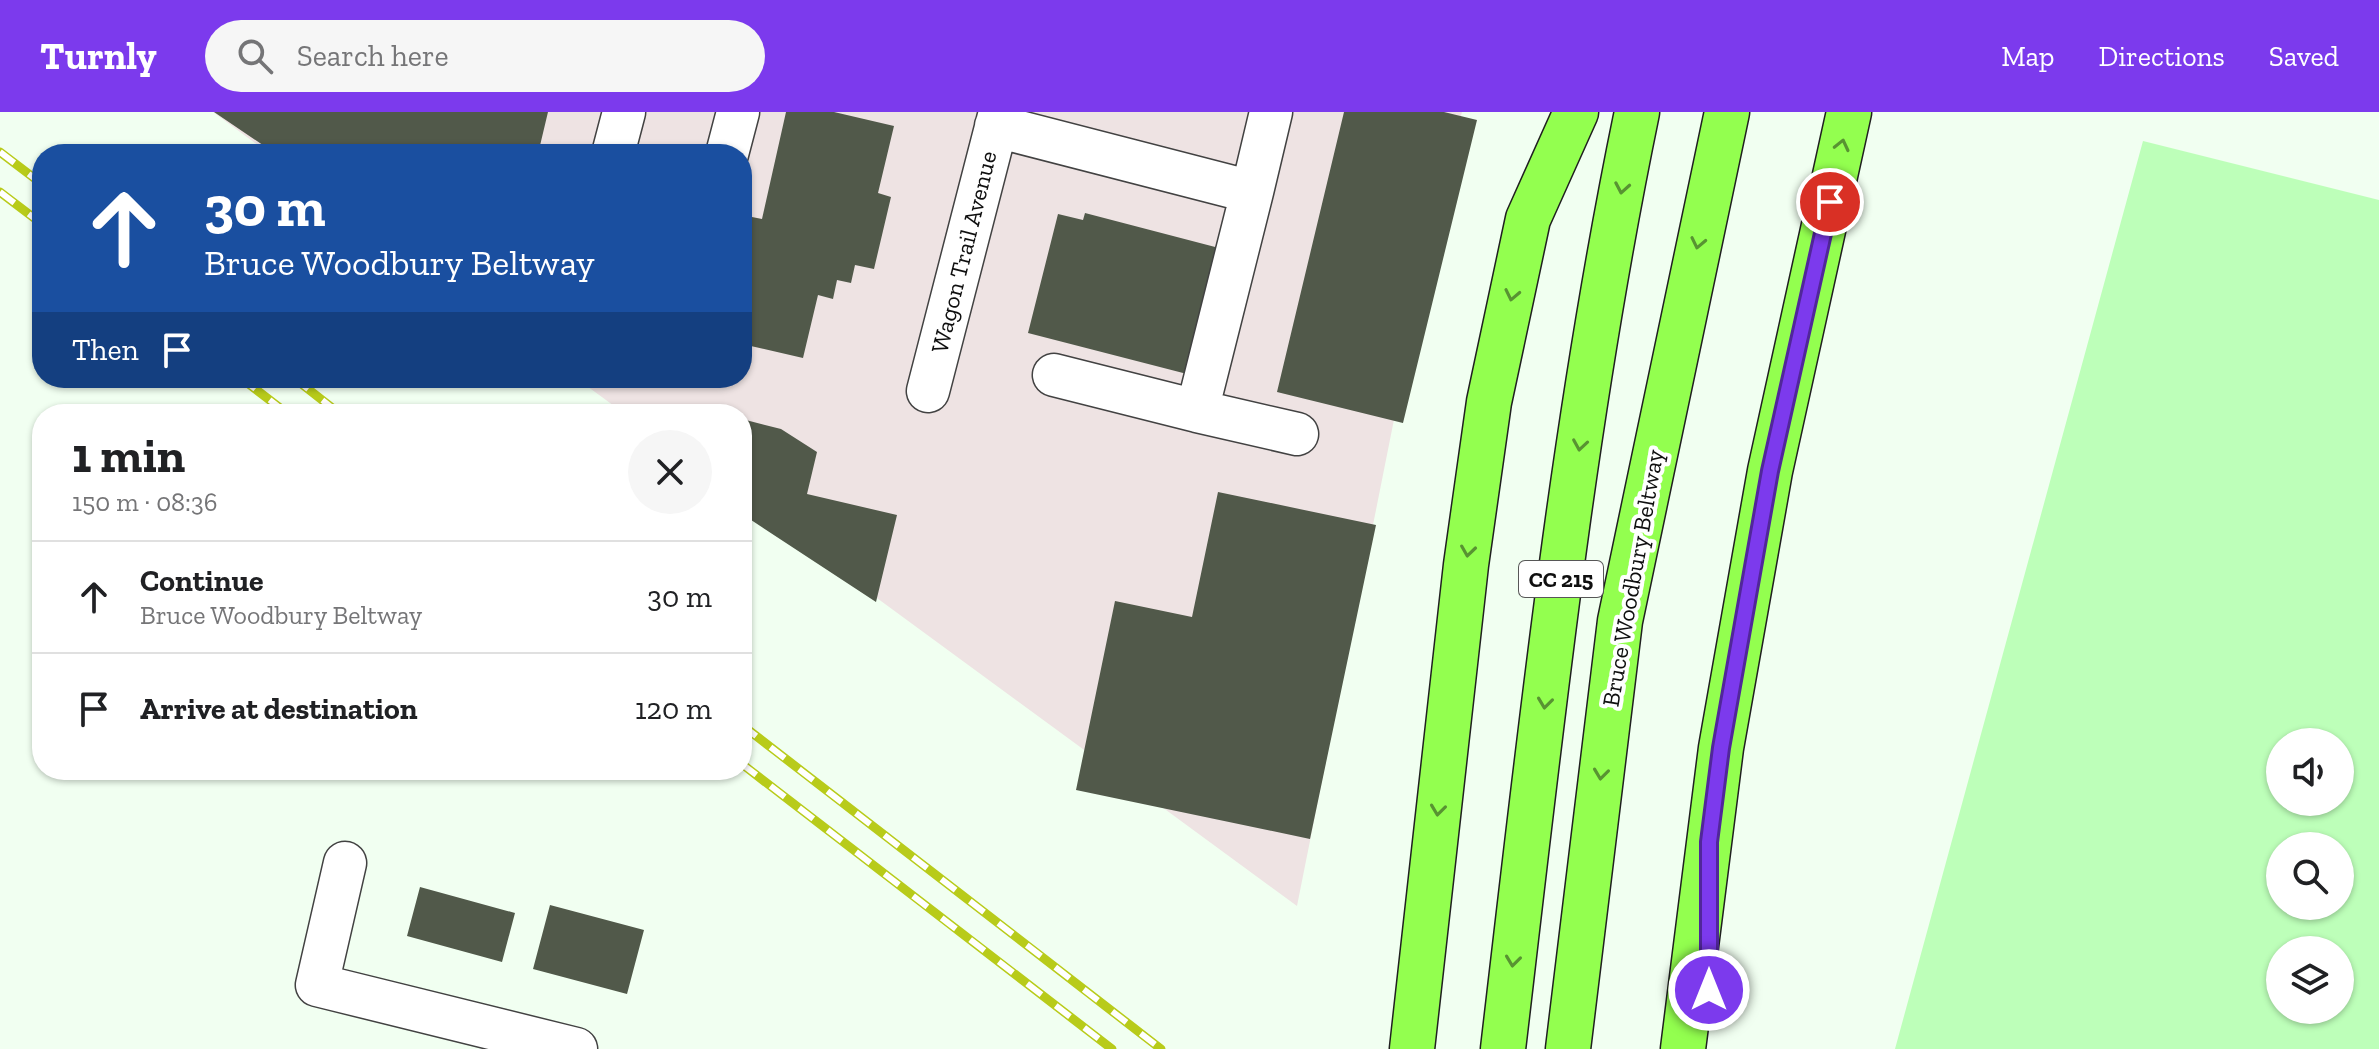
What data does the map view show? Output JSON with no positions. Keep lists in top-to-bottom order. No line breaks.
{"streets":{"highway":["Bruce Woodbury Beltway","CC 215"],"street":["Wagon Trail Avenue"]},"page":{"header":"Turnly","search":"Search here","nav":["Map","Directions","Saved"],"turn":["30 m","Bruce Woodbury Beltway"],"then":"Then","heading":["1 min","150 m · 08:36"],"list":[{"name":"Continue","note":"Bruce Woodbury Beltway","value":"30 m"},{"name":"Arrive at destination","value":"120 m"}]}}
